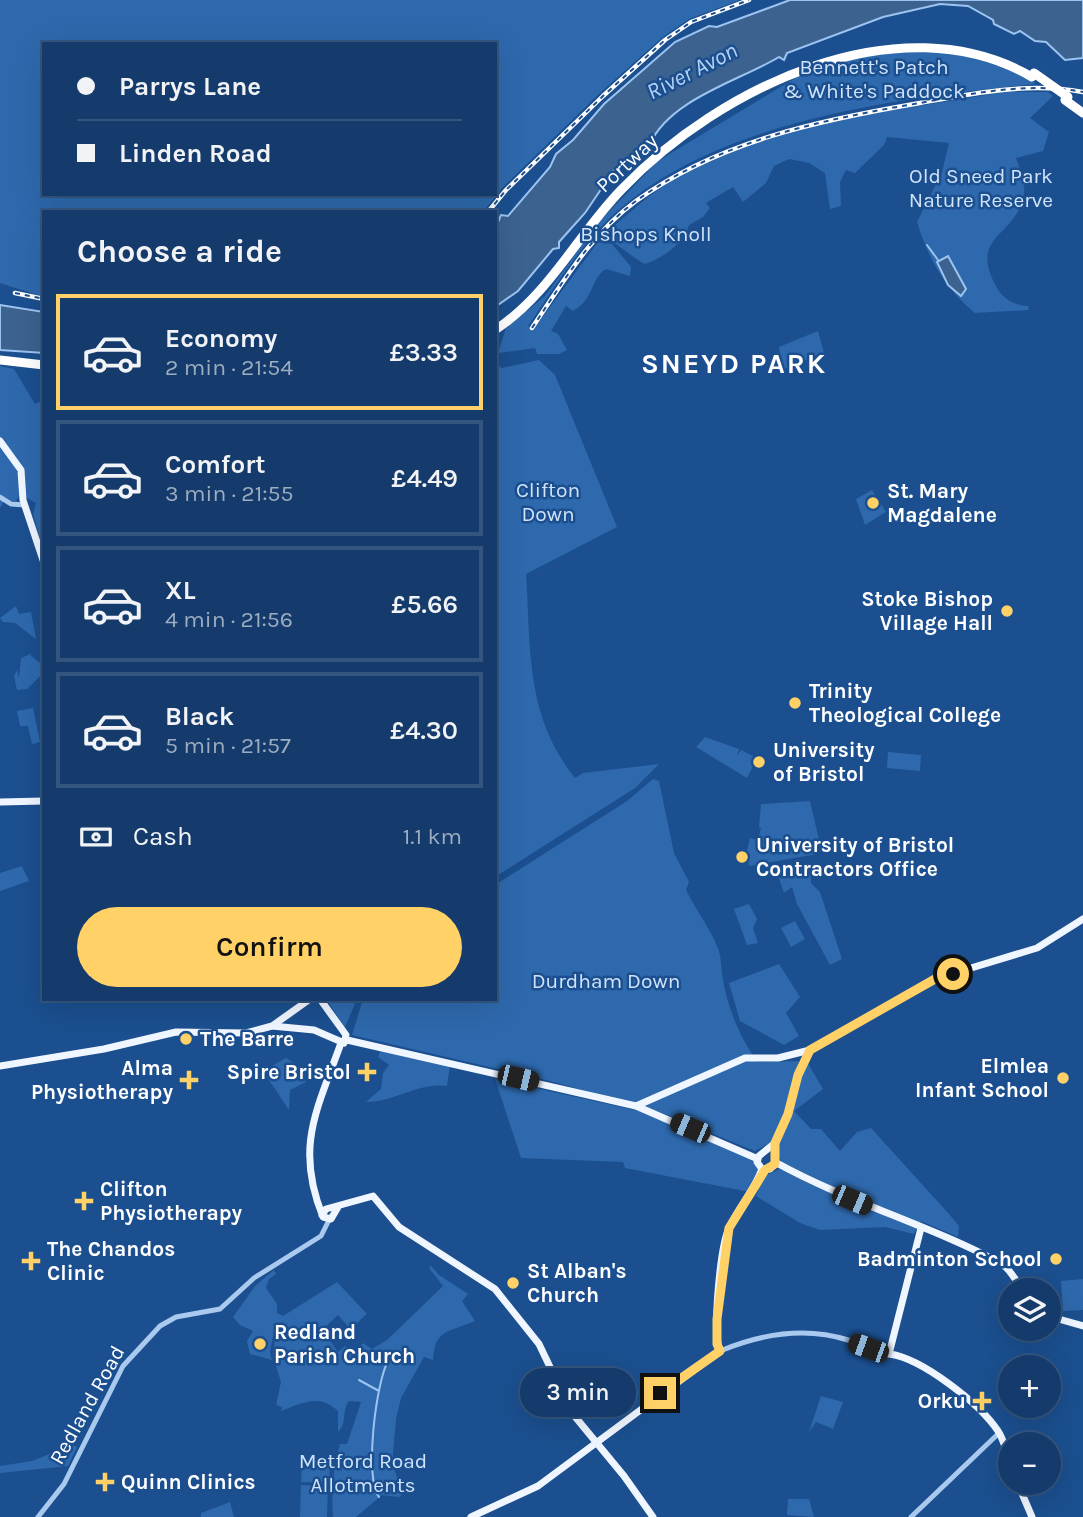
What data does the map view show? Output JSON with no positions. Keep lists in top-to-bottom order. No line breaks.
{"streets":{"highway":["Portway"],"street":["Redland Road"]},"districts":["SNEYD PARK"],"water":["River Avon"],"parks":["Bennett's Patch & White's Paddock","Old Sneed Park Nature Reserve","Bishops Knoll","Clifton Down","Durdham Down","Metford Road Allotments"],"places":{"other":["St. Mary Magdalene","Stoke Bishop Village Hall","Trinity Theological College","University of Bristol","University of Bristol Contractors Office","The Barre","Elmlea Infant School","Badminton School","St Alban's Church","Redland Parish Church"],"health":["Spire Bristol","Alma Physiotherapy","Clifton Physiotherapy","The Chandos Clinic","Orku","Quinn Clinics"]},"page":{"banner":["Parrys Lane","Linden Road"],"heading":"Choose a ride","list":[{"name":"Economy","note":"2 min · 21:54","value":"£3.33"},{"name":"Comfort","note":"3 min · 21:55","value":"£4.49"},{"name":"XL","note":"4 min · 21:56","value":"£5.66"},{"name":"Black","note":"5 min · 21:57","value":"£4.30"}],"pay":["Cash","1.1 km"],"buttons":"Confirm","map_buttons":["+","−"],"bubble":"3 min"}}
